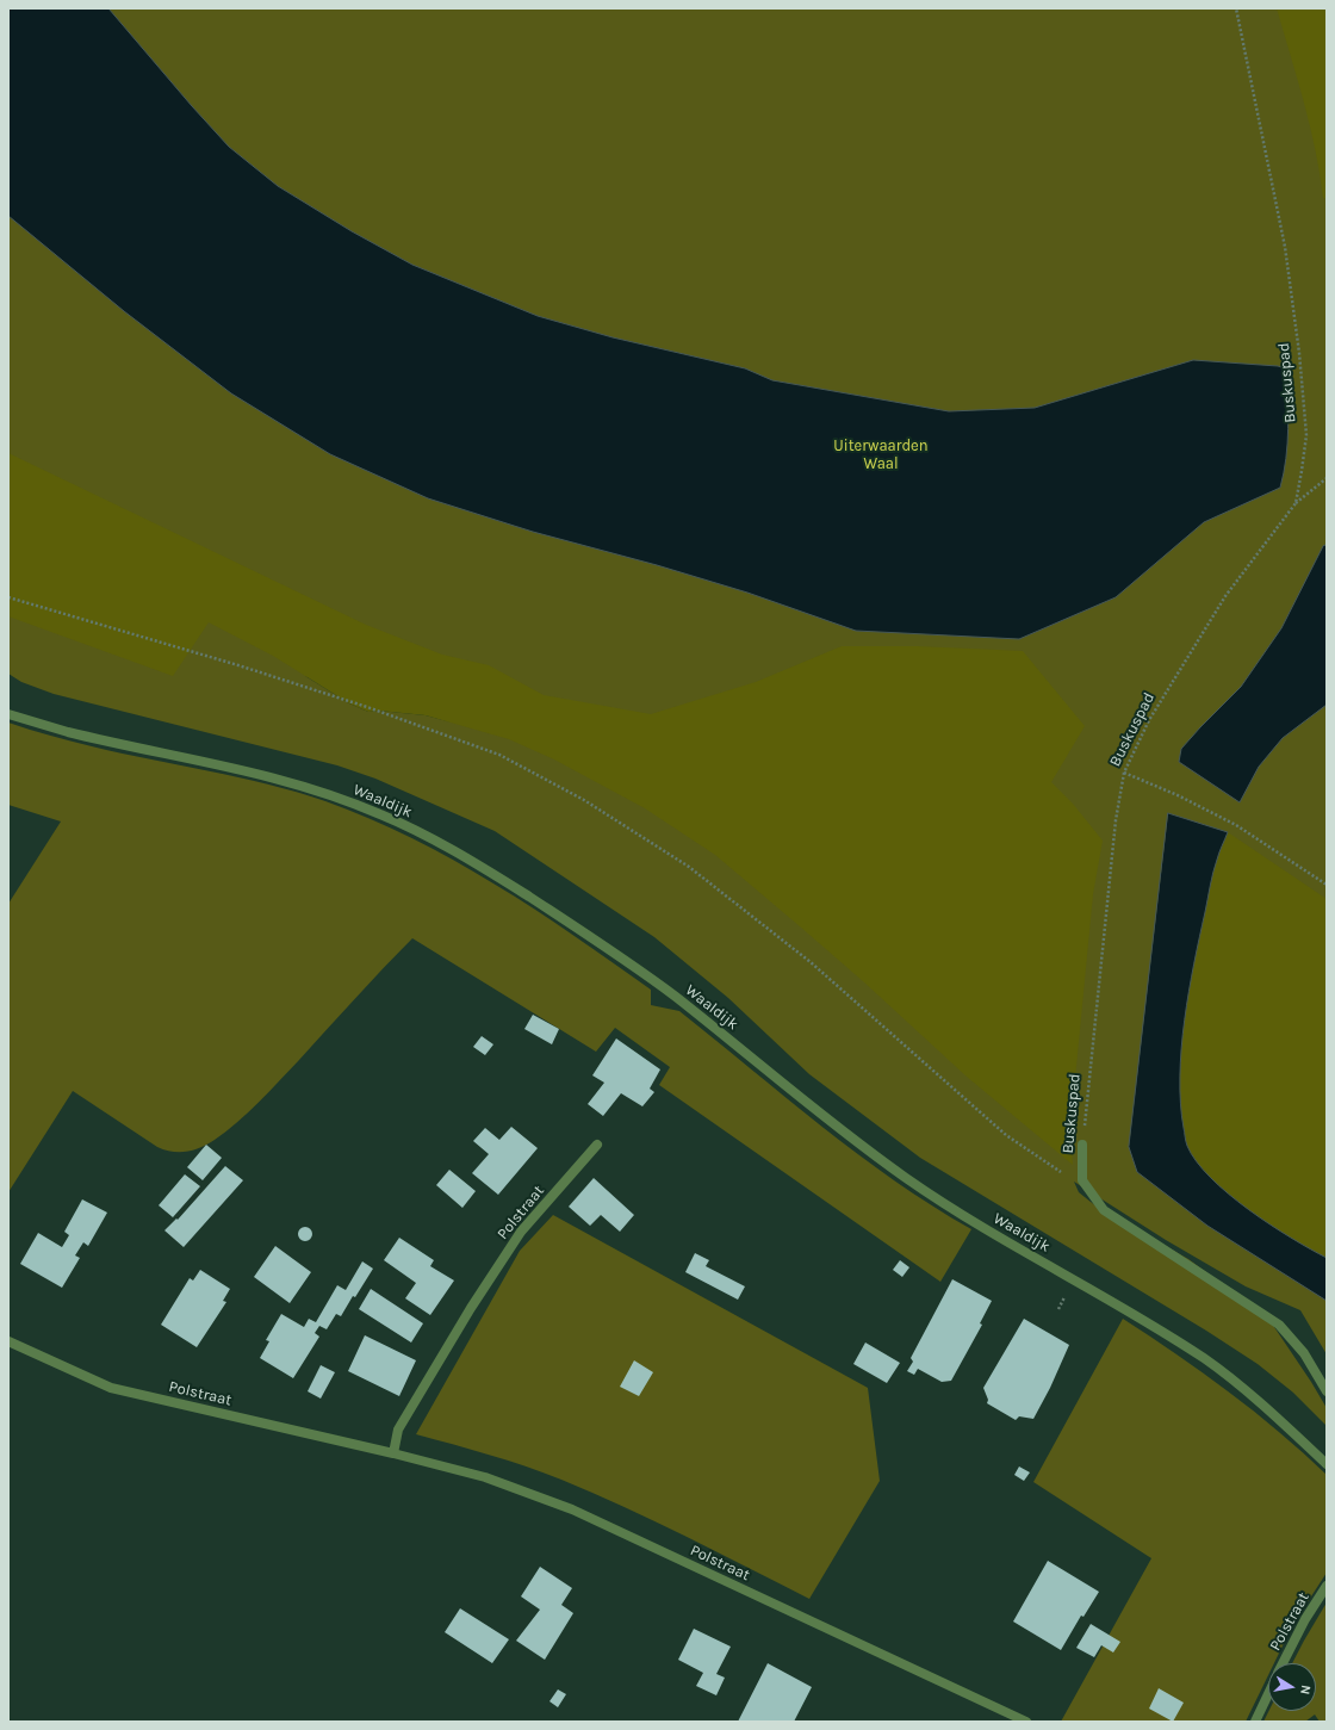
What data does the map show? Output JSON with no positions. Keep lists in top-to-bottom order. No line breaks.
{"streets":{"street":["Buskuspad","Waaldijk","Polstraat"]},"parks":["Uiterwaarden Waal"],"north":"right"}
